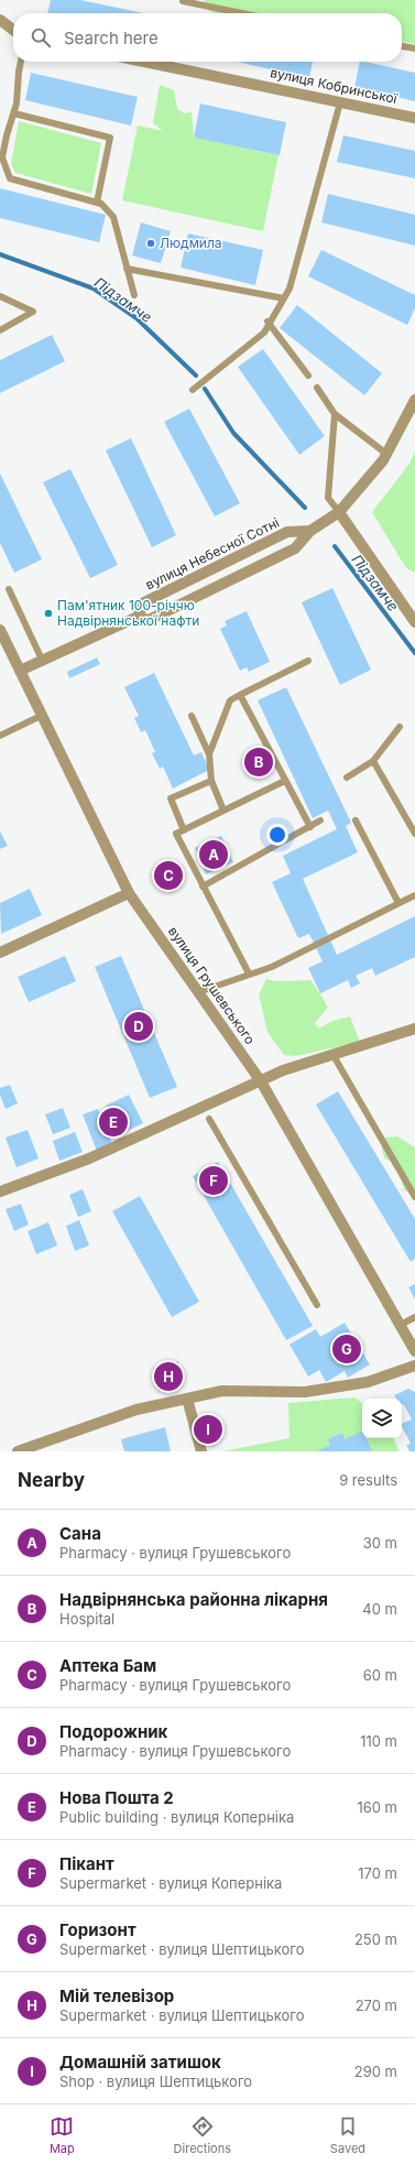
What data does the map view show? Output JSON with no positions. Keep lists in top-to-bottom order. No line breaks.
{"streets":{"street":["вулиця Кобринської","вулиця Небесної Сотні","вулиця Грушевського"]},"crossings":[["вулиця Небесної Сотні","вулиця Грушевського"]],"water":["Підзамче"],"places":["Людмила","Пам'ятник 100-річчю Надвірнянської нафти"],"page":{"search":"Search here","pins":["B","A","C","D","E","F","G","H","I"],"heading":["Nearby","9 results"],"list":[{"mark":"A","name":"Сана","note":"Pharmacy · вулиця Грушевського","value":"30 m"},{"mark":"B","name":"Надвірнянська районна лікарня","note":"Hospital","value":"40 m"},{"mark":"C","name":"Аптека Бам","note":"Pharmacy · вулиця Грушевського","value":"60 m"},{"mark":"D","name":"Подорожник","note":"Pharmacy · вулиця Грушевського","value":"110 m"},{"mark":"E","name":"Нова Пошта 2","note":"Public building · вулиця Коперніка","value":"160 m"},{"mark":"F","name":"Пікант","note":"Supermarket · вулиця Коперніка","value":"170 m"},{"mark":"G","name":"Горизонт","note":"Supermarket · вулиця Шептицького","value":"250 m"},{"mark":"H","name":"Мій телевізор","note":"Supermarket · вулиця Шептицького","value":"270 m"},{"mark":"I","name":"Домашній затишок","note":"Shop · вулиця Шептицького","value":"290 m"}],"nav":["Map","Directions","Saved"]}}
